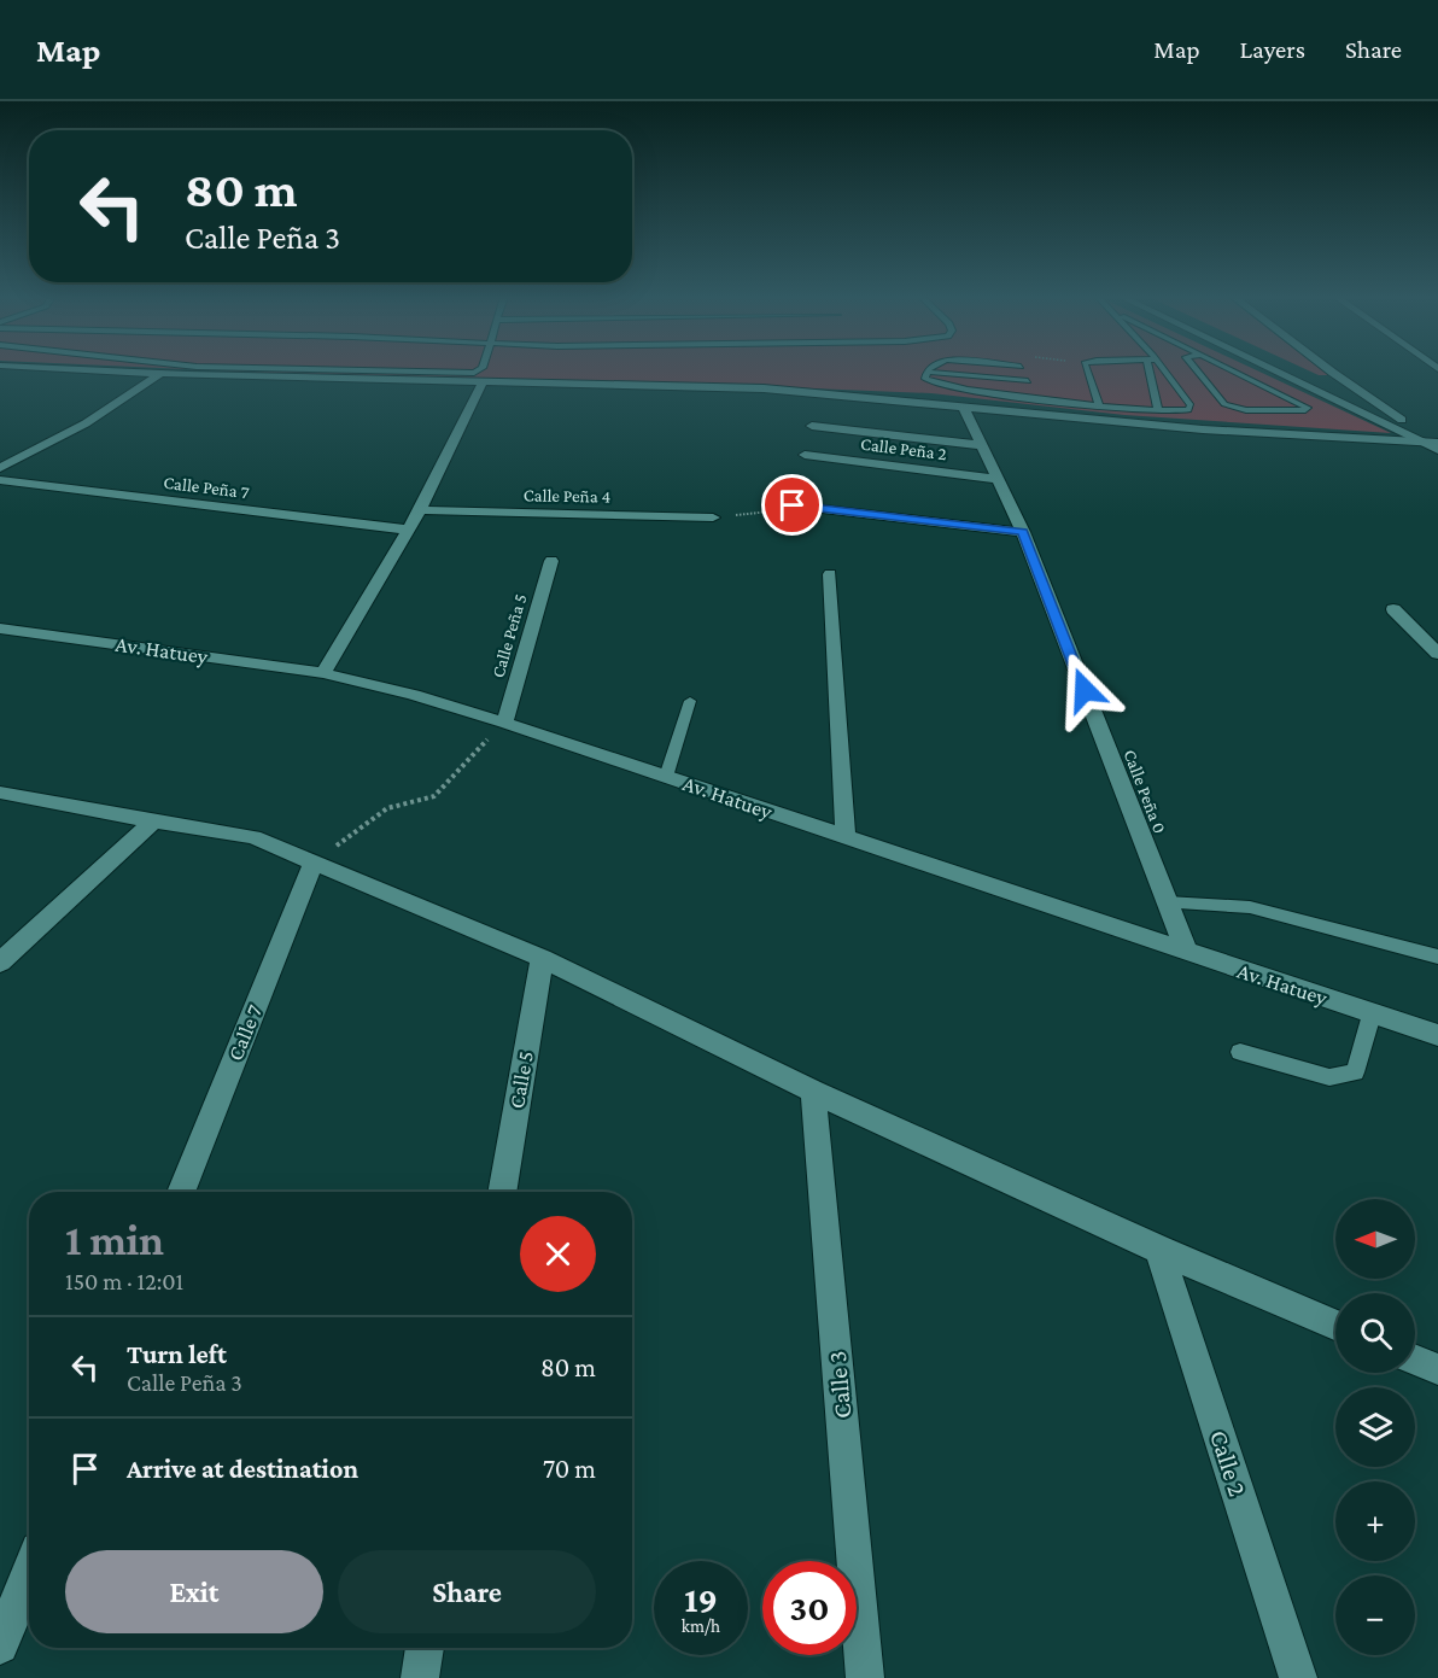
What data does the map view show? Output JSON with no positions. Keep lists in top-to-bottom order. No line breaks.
{"streets":{"street":["Calle Peña 2","Calle Peña 7","Calle Peña 4","Calle Peña 5","Av. Hatuey","Calle Peña 0","Calle 7","Calle 5","Calle 3","Calle 2"]},"crossings":[["Calle Peña 2","Calle Peña 0"],["Calle Peña 5","Av. Hatuey"],["Av. Hatuey","Calle Peña 0"]],"north":"left","page":{"header":"Map","nav":["Map","Layers","Share"],"turn":["80 m","Calle Peña 3"],"heading":["1 min","150 m · 12:01"],"map_buttons":["+","−"],"list":[{"name":"Turn left","note":"Calle Peña 3","value":"80 m"},{"name":"Arrive at destination","value":"70 m"}],"buttons":["Exit","Share"],"speed":"19 km/h","limit":"30"}}
